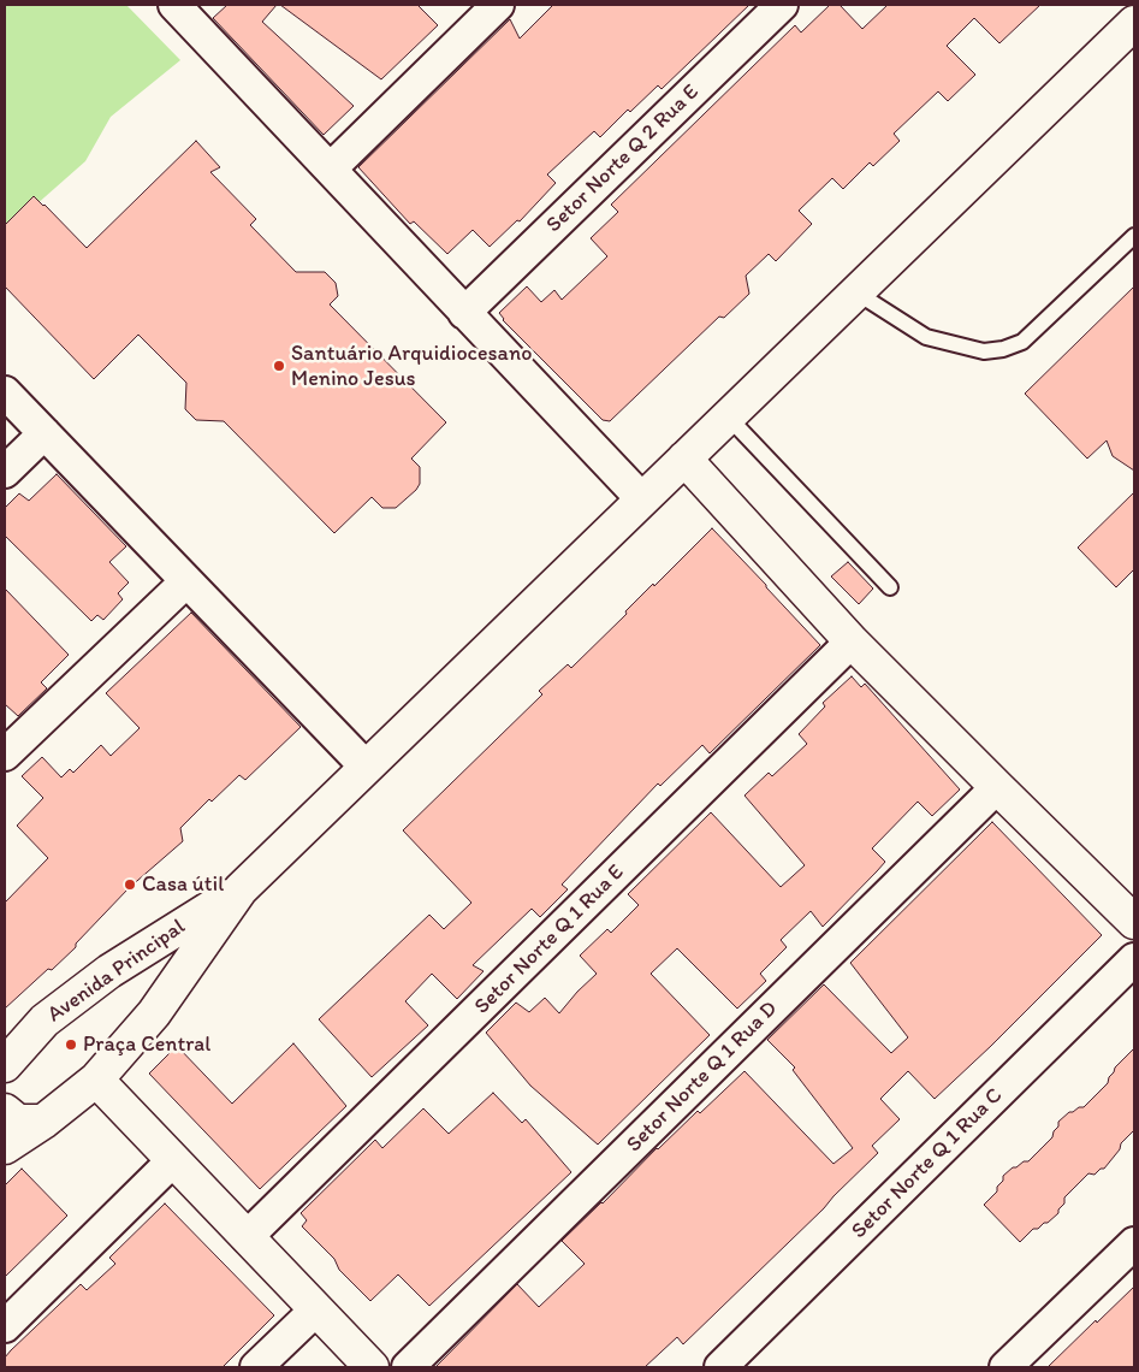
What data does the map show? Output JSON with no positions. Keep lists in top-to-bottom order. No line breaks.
{"streets":{"street":["Setor Norte Q 2 Rua E","Setor Norte Q 1 Rua E","Avenida Principal","Setor Norte Q 1 Rua D","Setor Norte Q 1 Rua C"]},"places":["Santuário Arquidiocesano Menino Jesus","Casa útil","Praça Central"]}
